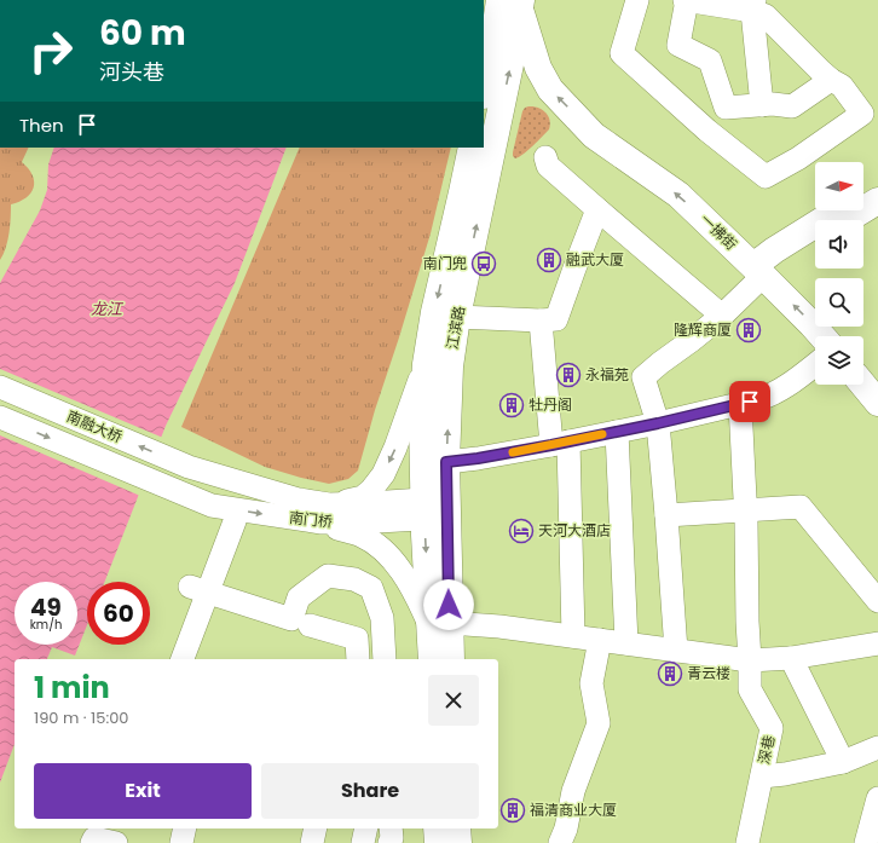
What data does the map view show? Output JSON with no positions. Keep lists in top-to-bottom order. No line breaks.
{"streets":{"main road":["一拂街","江滨路"],"street":["南融大桥","南门桥","深巷"]},"crossings":[["一拂街","江滨路"],["江滨路","南门桥"],["南融大桥","南门桥"]],"one_way":["一拂街"],"water":["龙江"],"places":{"building":["融武大厦","隆辉商厦","永福苑","牡丹阁","青云楼","福清商业大厦"],"bus stop":["南门兜"],"hotel":["天河大酒店"]},"north":"right","page":{"turn":["60 m","河头巷"],"then":"Then","speed":"49 km/h","limit":"60","heading":["1 min","190 m · 15:00"],"buttons":["Exit","Share"]}}
